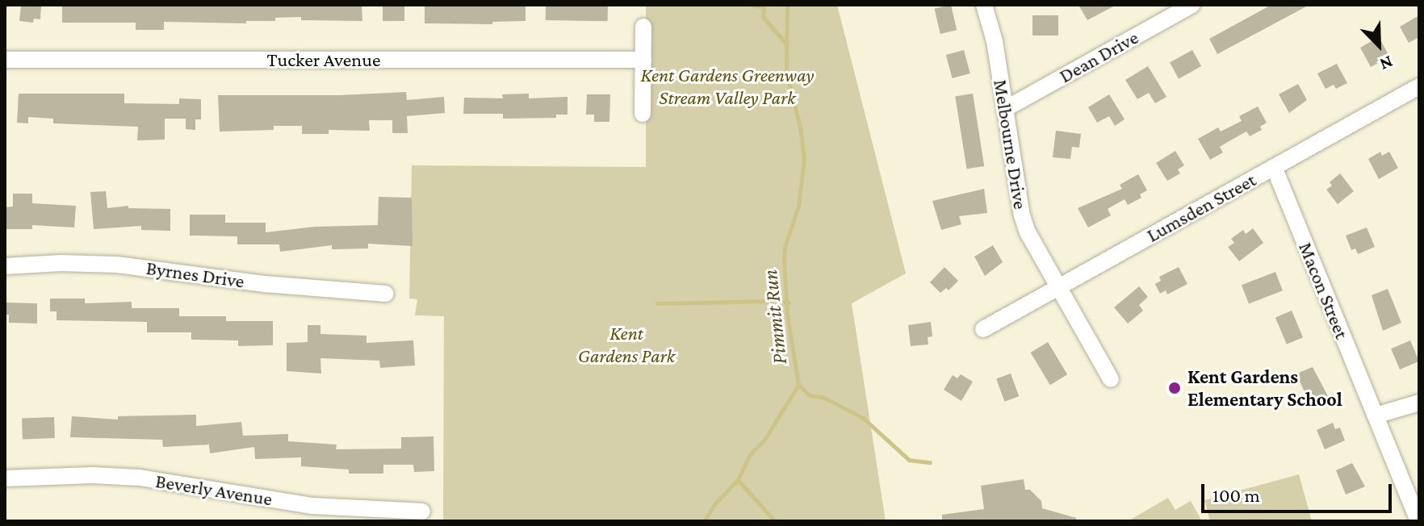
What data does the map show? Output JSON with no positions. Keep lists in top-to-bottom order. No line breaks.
{"streets":{"street":["Dean Drive","Tucker Avenue","Melbourne Drive","Lumsden Street","Byrnes Drive","Macon Street","Beverly Avenue"]},"crossings":[["Dean Drive","Melbourne Drive"],["Melbourne Drive","Lumsden Street"],["Lumsden Street","Macon Street"]],"water":["Pimmit Run"],"parks":["Kent Gardens Greenway Stream Valley Park","Kent Gardens Park"],"places":["Kent Gardens Elementary School"],"scale_bar":"100 m","north":"bottom right"}
